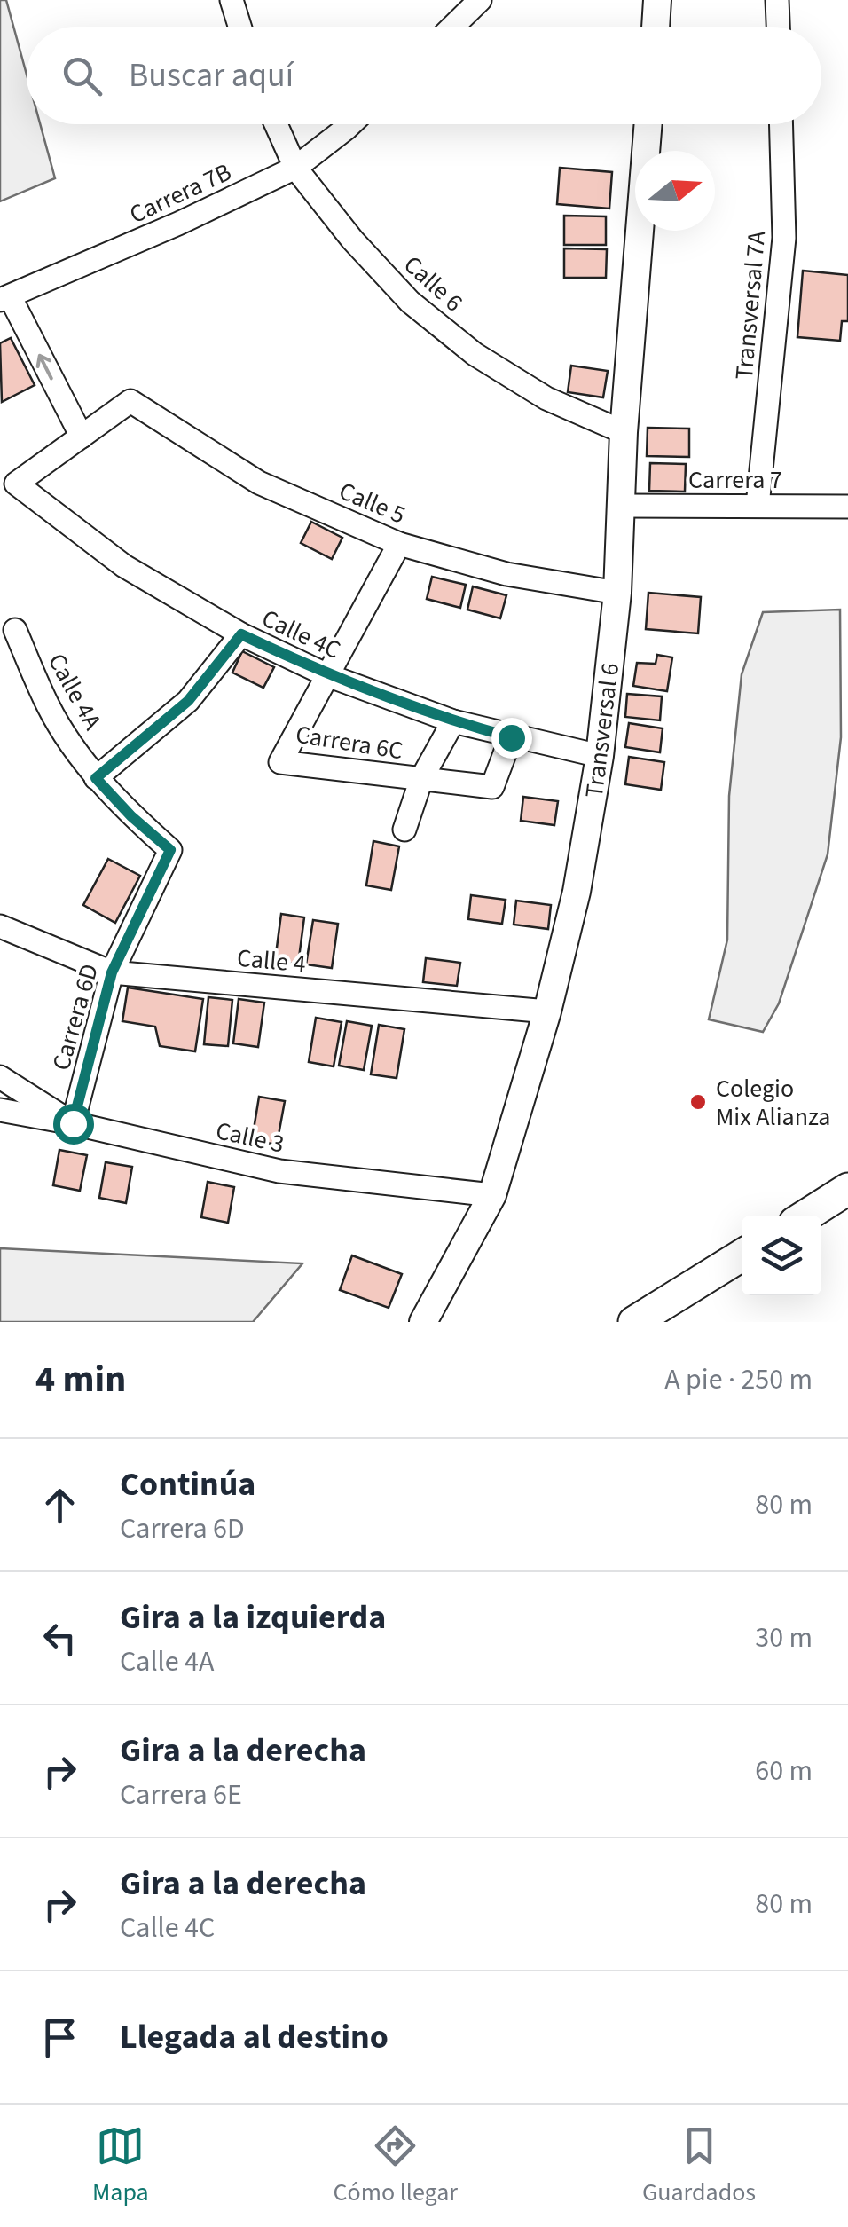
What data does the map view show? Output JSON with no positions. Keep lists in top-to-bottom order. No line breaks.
{"streets":{"street":["Carrera 7B","Calle 6","Transversal 7A","Carrera 7","Calle 5","Calle 4C","Calle 4A","Transversal 6","Carrera 6C","Calle 4","Carrera 6D","Calle 3"]},"crossings":[["Carrera 7B","Calle 6"],["Calle 6","Transversal 6"],["Transversal 7A","Carrera 7"],["Carrera 7","Transversal 6"],["Calle 5","Calle 4C"],["Calle 5","Transversal 6"],["Calle 5","Carrera 6C"],["Calle 4C","Transversal 6"],["Calle 4C","Carrera 6C"],["Calle 4A","Carrera 6D"],["Transversal 6","Calle 4"],["Transversal 6","Calle 3"],["Calle 4","Carrera 6D"],["Carrera 6D","Calle 3"]],"places":["Colegio Mix Alianza"],"north":"right","page":{"search":"Buscar aquí","heading":["4 min","A pie · 250 m"],"list":[["Continúa","Carrera 6D","80 m"],["Gira a la izquierda","Calle 4A","30 m"],["Gira a la derecha","Carrera 6E","60 m"],["Gira a la derecha","Calle 4C","80 m"],"Llegada al destino"],"nav":["Mapa","Cómo llegar","Guardados"]}}
